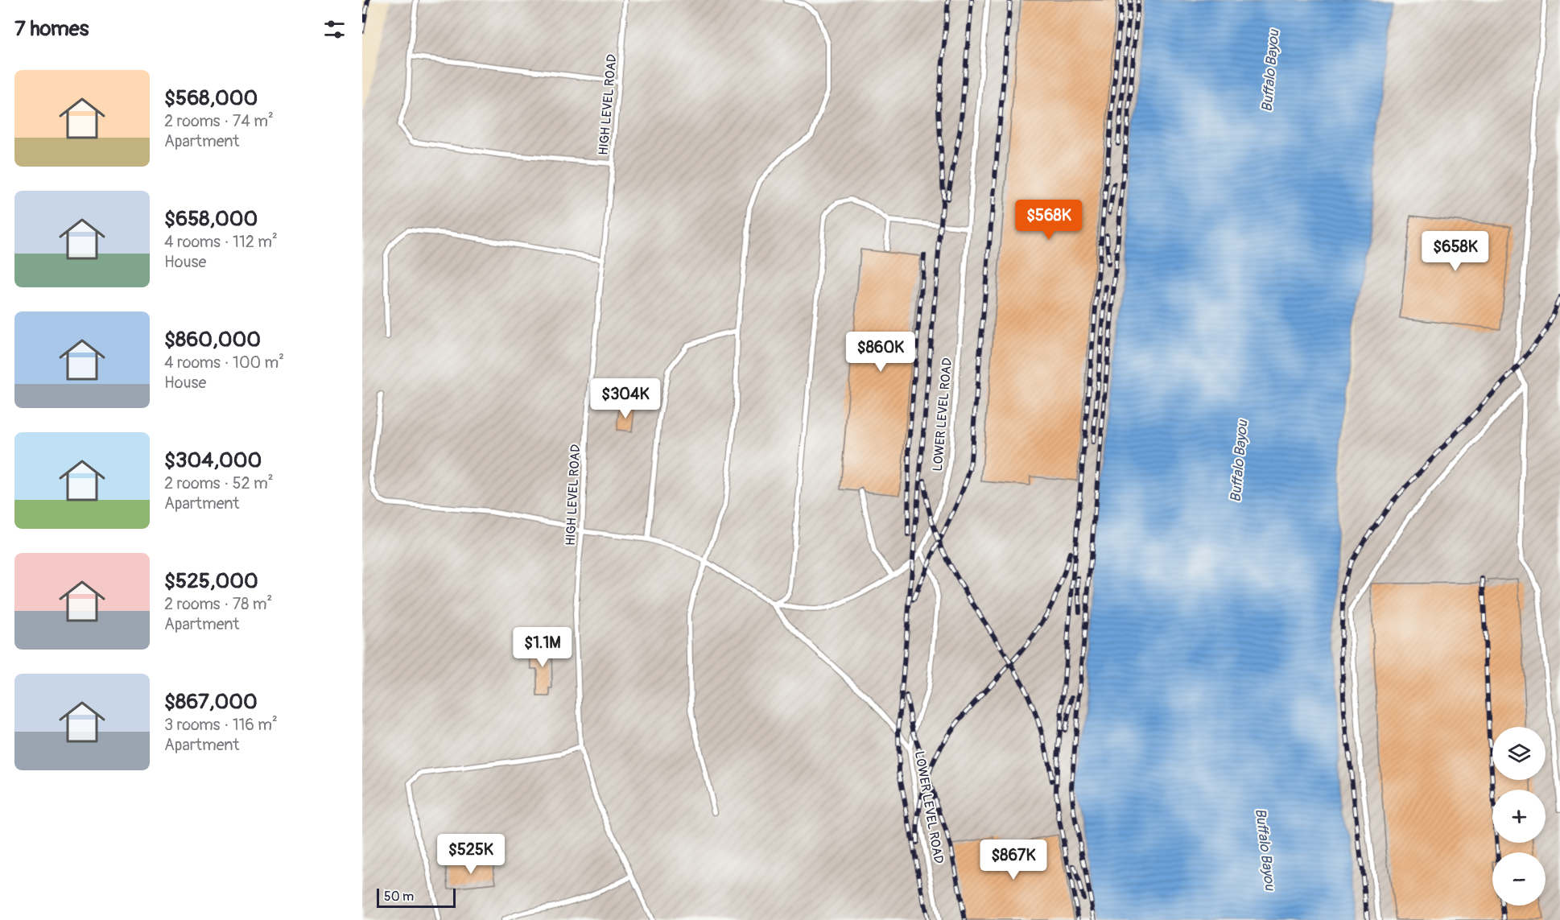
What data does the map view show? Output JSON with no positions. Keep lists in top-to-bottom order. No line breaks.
{"streets":{"lane":["HIGH LEVEL ROAD","LOWER LEVEL ROAD"]},"water":["Buffalo Bayou"],"scale_bar":"50 m","page":{"heading":"7 homes","list":[{"name":"$568,000","note":"2 rooms · 74 m² · Apartment"},{"name":"$658,000","note":"4 rooms · 112 m² · House"},{"name":"$860,000","note":"4 rooms · 100 m² · House"},{"name":"$304,000","note":"2 rooms · 52 m² · Apartment"},{"name":"$525,000","note":"2 rooms · 78 m² · Apartment"},{"name":"$867,000","note":"3 rooms · 116 m² · Apartment"}],"price":["$568K","$658K","$860K","$304K","$1.1M","$525K","$867K"],"map_buttons":["+","−"],"scale":"50 m"}}
